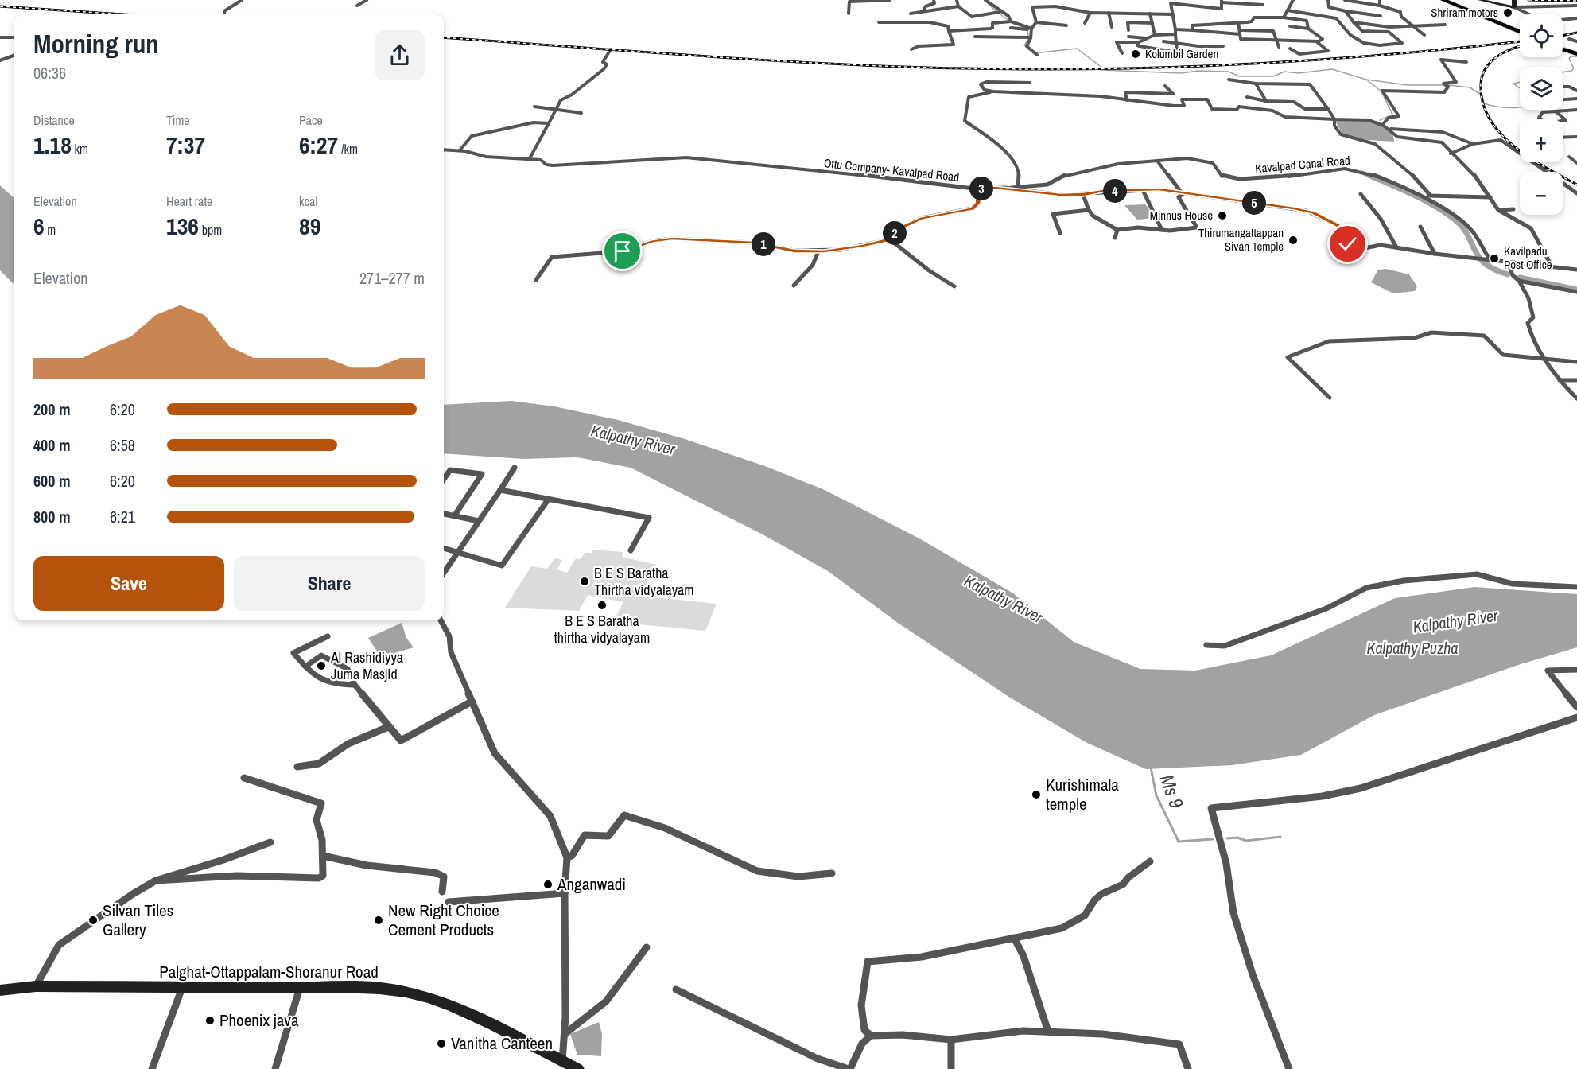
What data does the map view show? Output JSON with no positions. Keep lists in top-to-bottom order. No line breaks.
{"streets":{"main road":["Palghat-Ottappalam-Shoranur Road"],"street":["Kavalpad Canal Road","Ottu Company- Kavalpad Road"]},"crossings":[["Kavalpad Canal Road","Ottu Company- Kavalpad Road"]],"water":["Kalpathy River","Kalpathy Puzha","Ms 9"],"places":["Shriram motors","Kolumbil Garden","Minnus House","Thirumangattappan Sivan Temple","Kavilpadu Post Office","B E S Baratha Thirtha vidyalayam","B E S Baratha thirtha vidyalayam","Al Rashidiyya Juma Masjid","Kurishimala temple","Anganwadi","Silvan Tiles Gallery","New Right Choice Cement Products","Phoenix java","Vanitha Canteen"],"page":{"map_buttons":["+","−"],"heading":["Morning run","06:36"],"stats":[["Distance","1.18 km"],["Time","7:37"],["Pace","6:27 /km"],["Elevation","6 m"],["Heart rate","136 bpm"],["kcal","89"]],"pins":["3","4","5","2","1"],"chart":["Elevation","271–277 m"],"list":[{"name":"200 m","note":"6:20"},{"name":"400 m","note":"6:58"},{"name":"600 m","note":"6:20"},{"name":"800 m","note":"6:21"}],"buttons":["Save","Share"]}}
